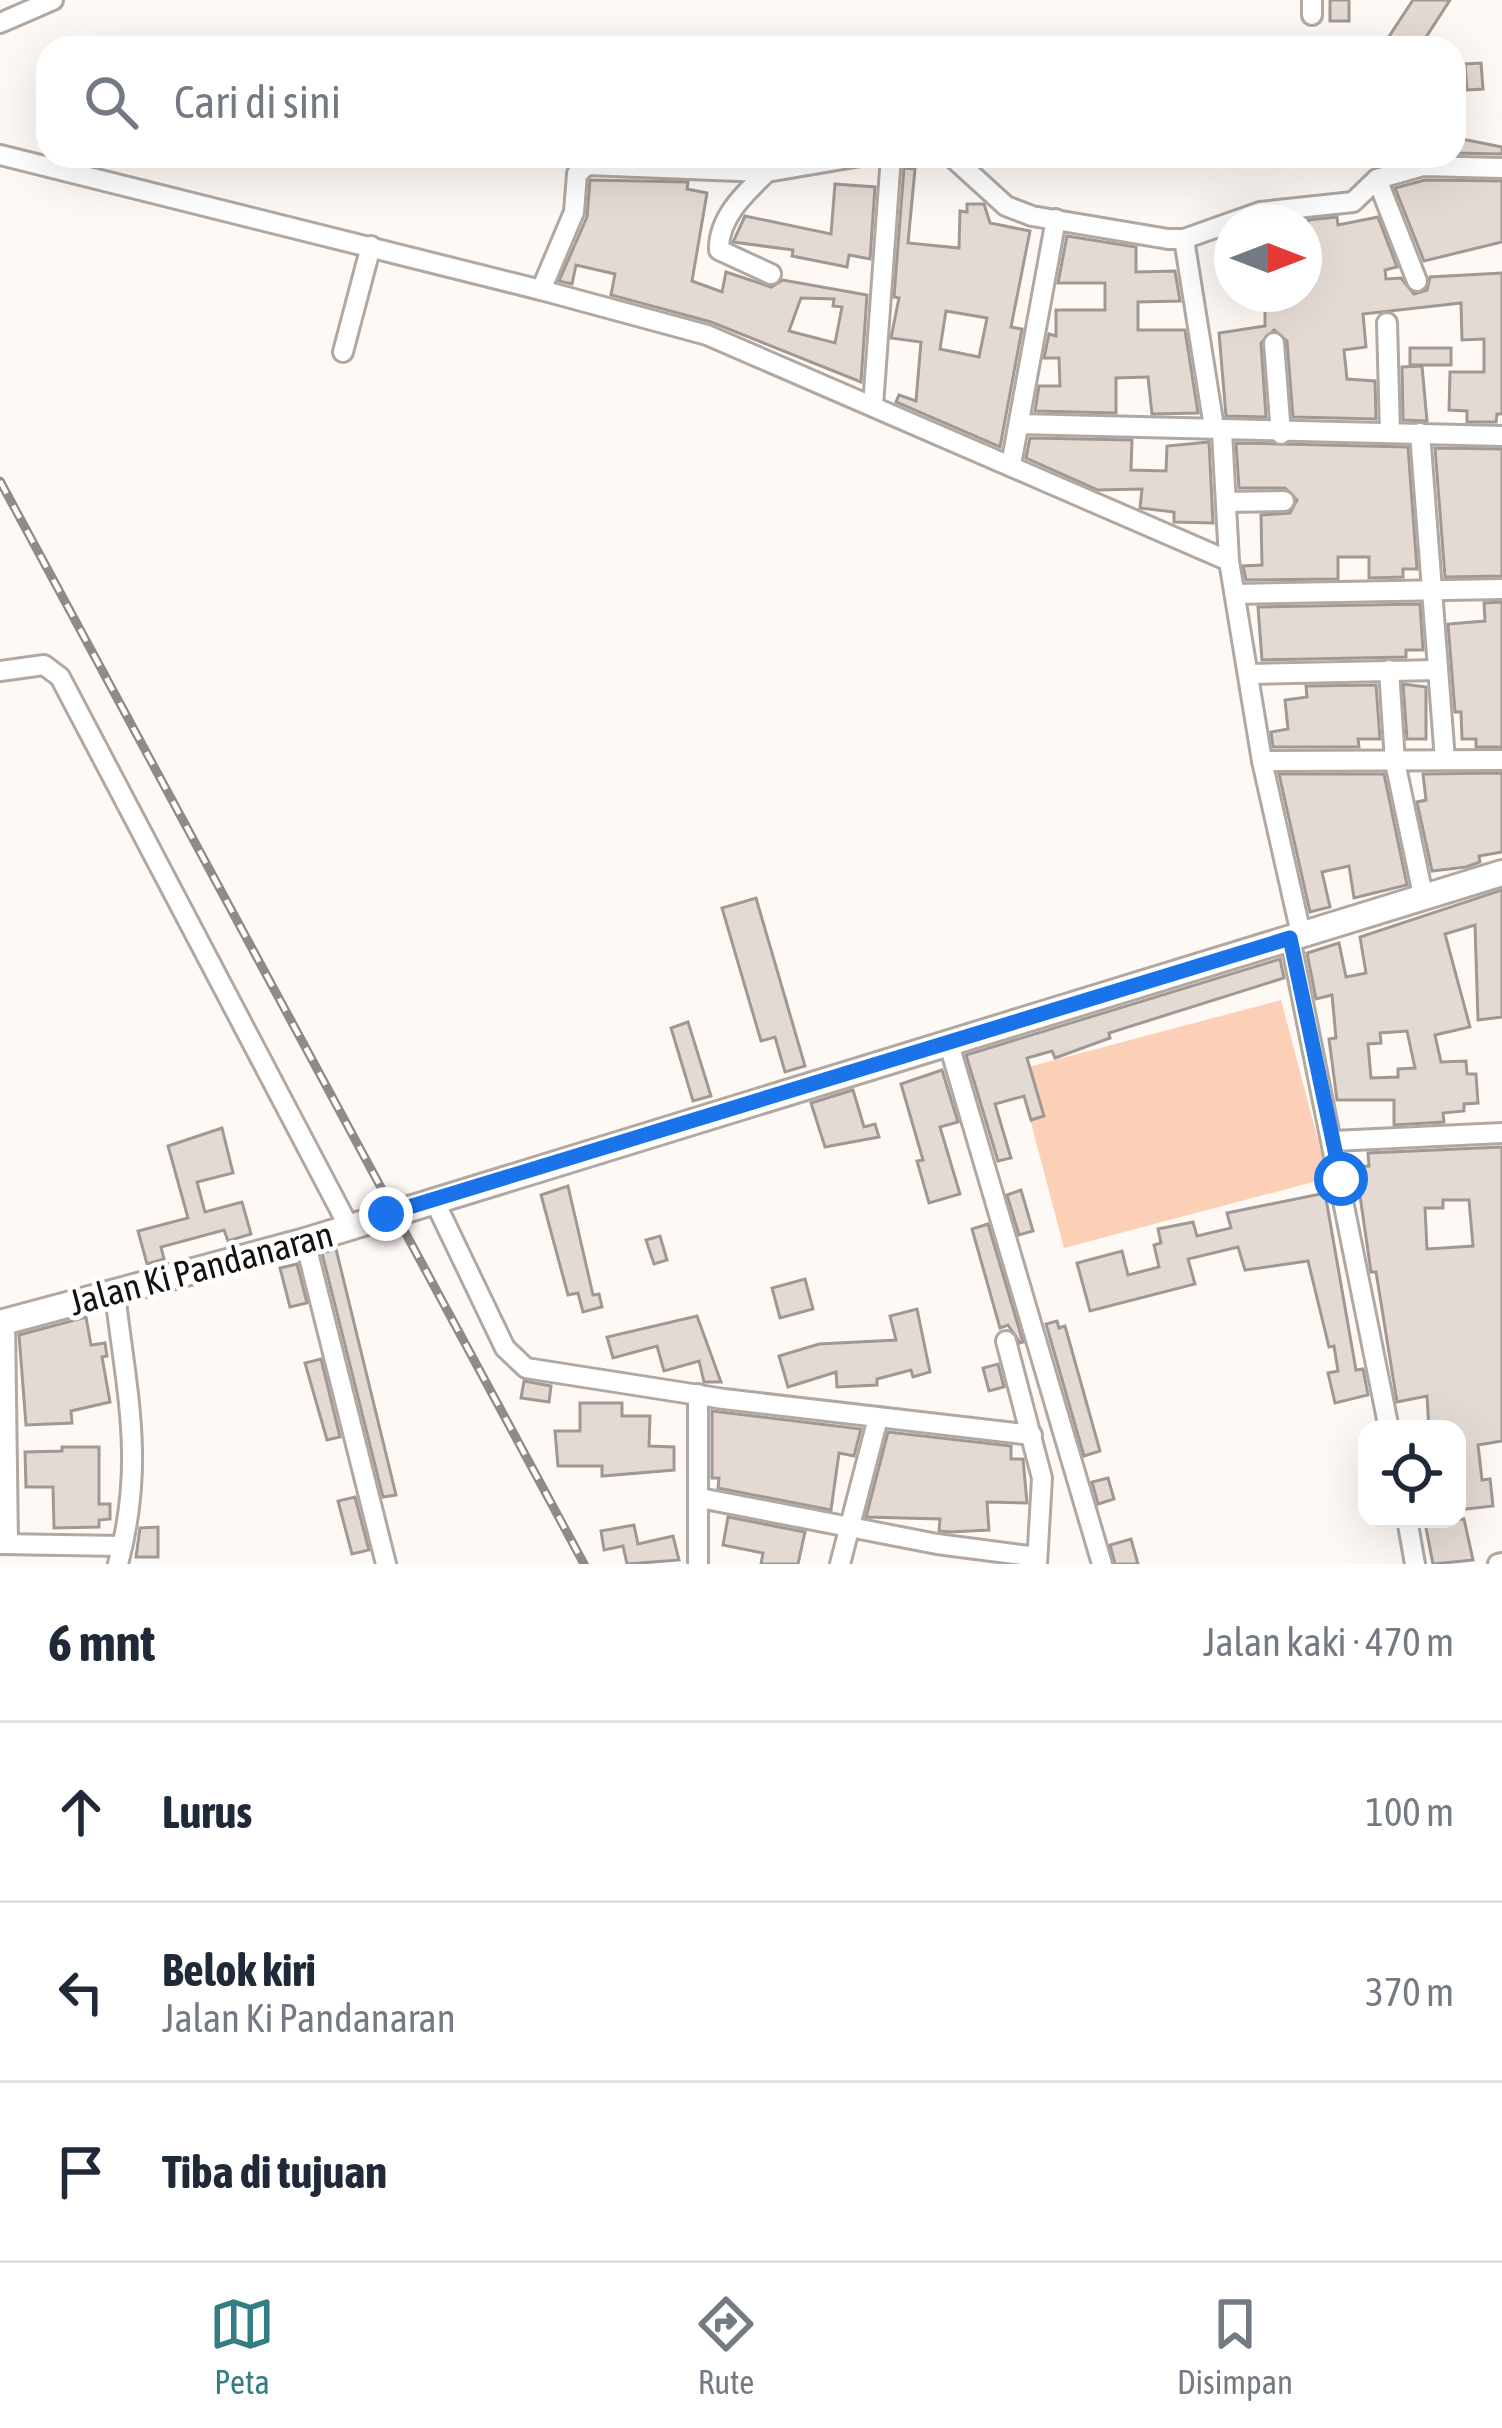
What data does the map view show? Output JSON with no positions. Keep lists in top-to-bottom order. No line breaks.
{"streets":{"main road":["Jalan Ki Pandanaran"]},"north":"right","page":{"search":"Cari di sini","heading":["6 mnt","Jalan kaki · 470 m"],"list":[["Lurus","100 m"],["Belok kiri","Jalan Ki Pandanaran","370 m"],"Tiba di tujuan"],"nav":["Peta","Rute","Disimpan"]}}
